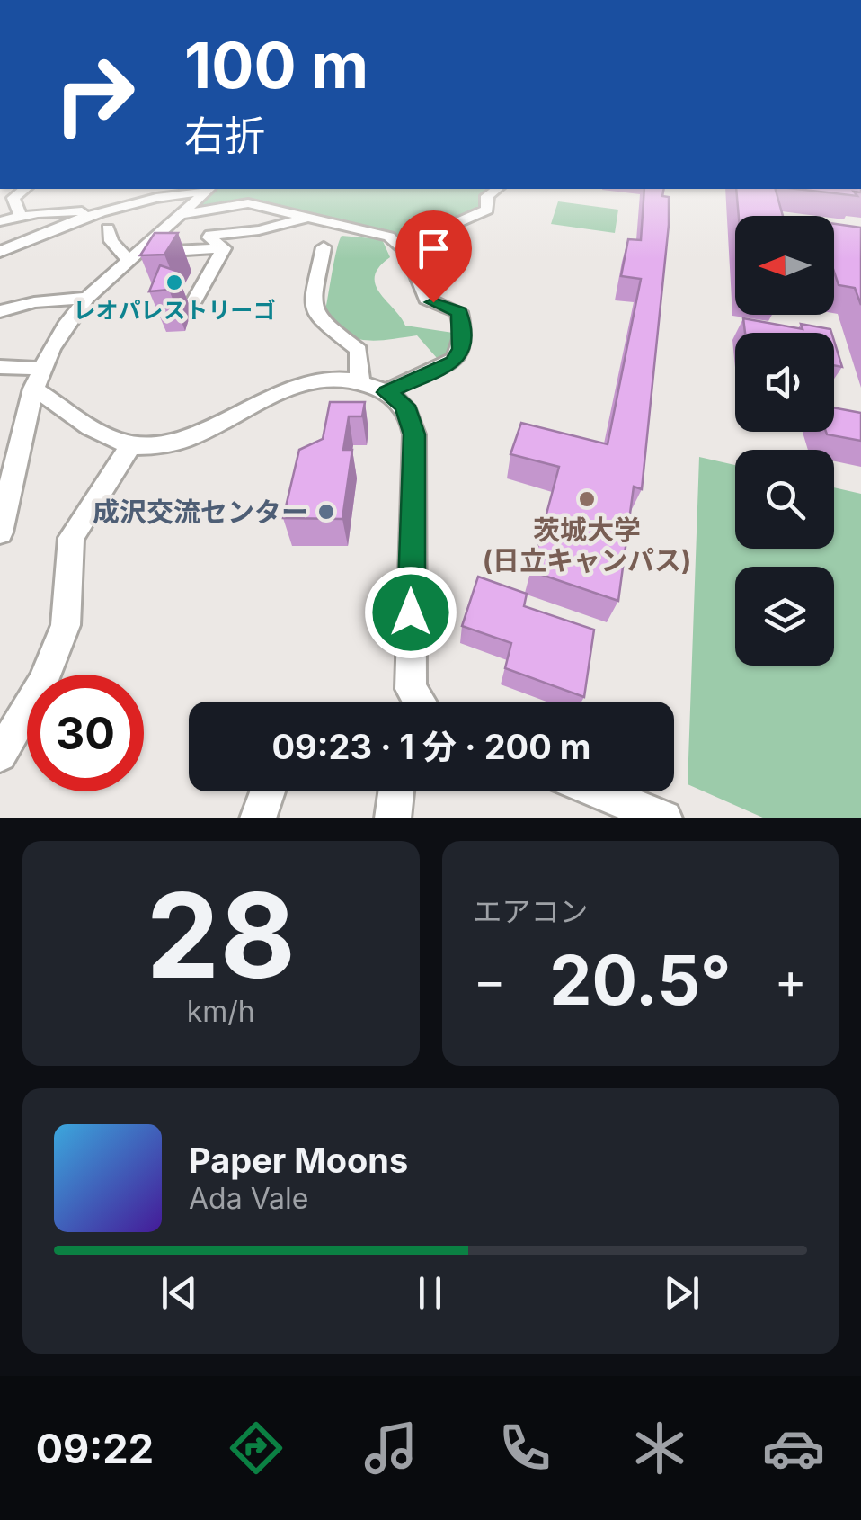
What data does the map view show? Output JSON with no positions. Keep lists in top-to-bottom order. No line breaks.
{"places":["レオパレストリーゴ","茨城大学 (日立キャンパス)","成沢交流センター"],"north":"left","page":{"turn":["100 m","右折"],"limit":"30","trip":"09:23 · 1 分 · 200 m","tile":[["28","km/h"],"エアコン"],"heat":["−","20.5°","+"],"song":["Paper Moons","Ada Vale"],"tabs":"09:22"}}
